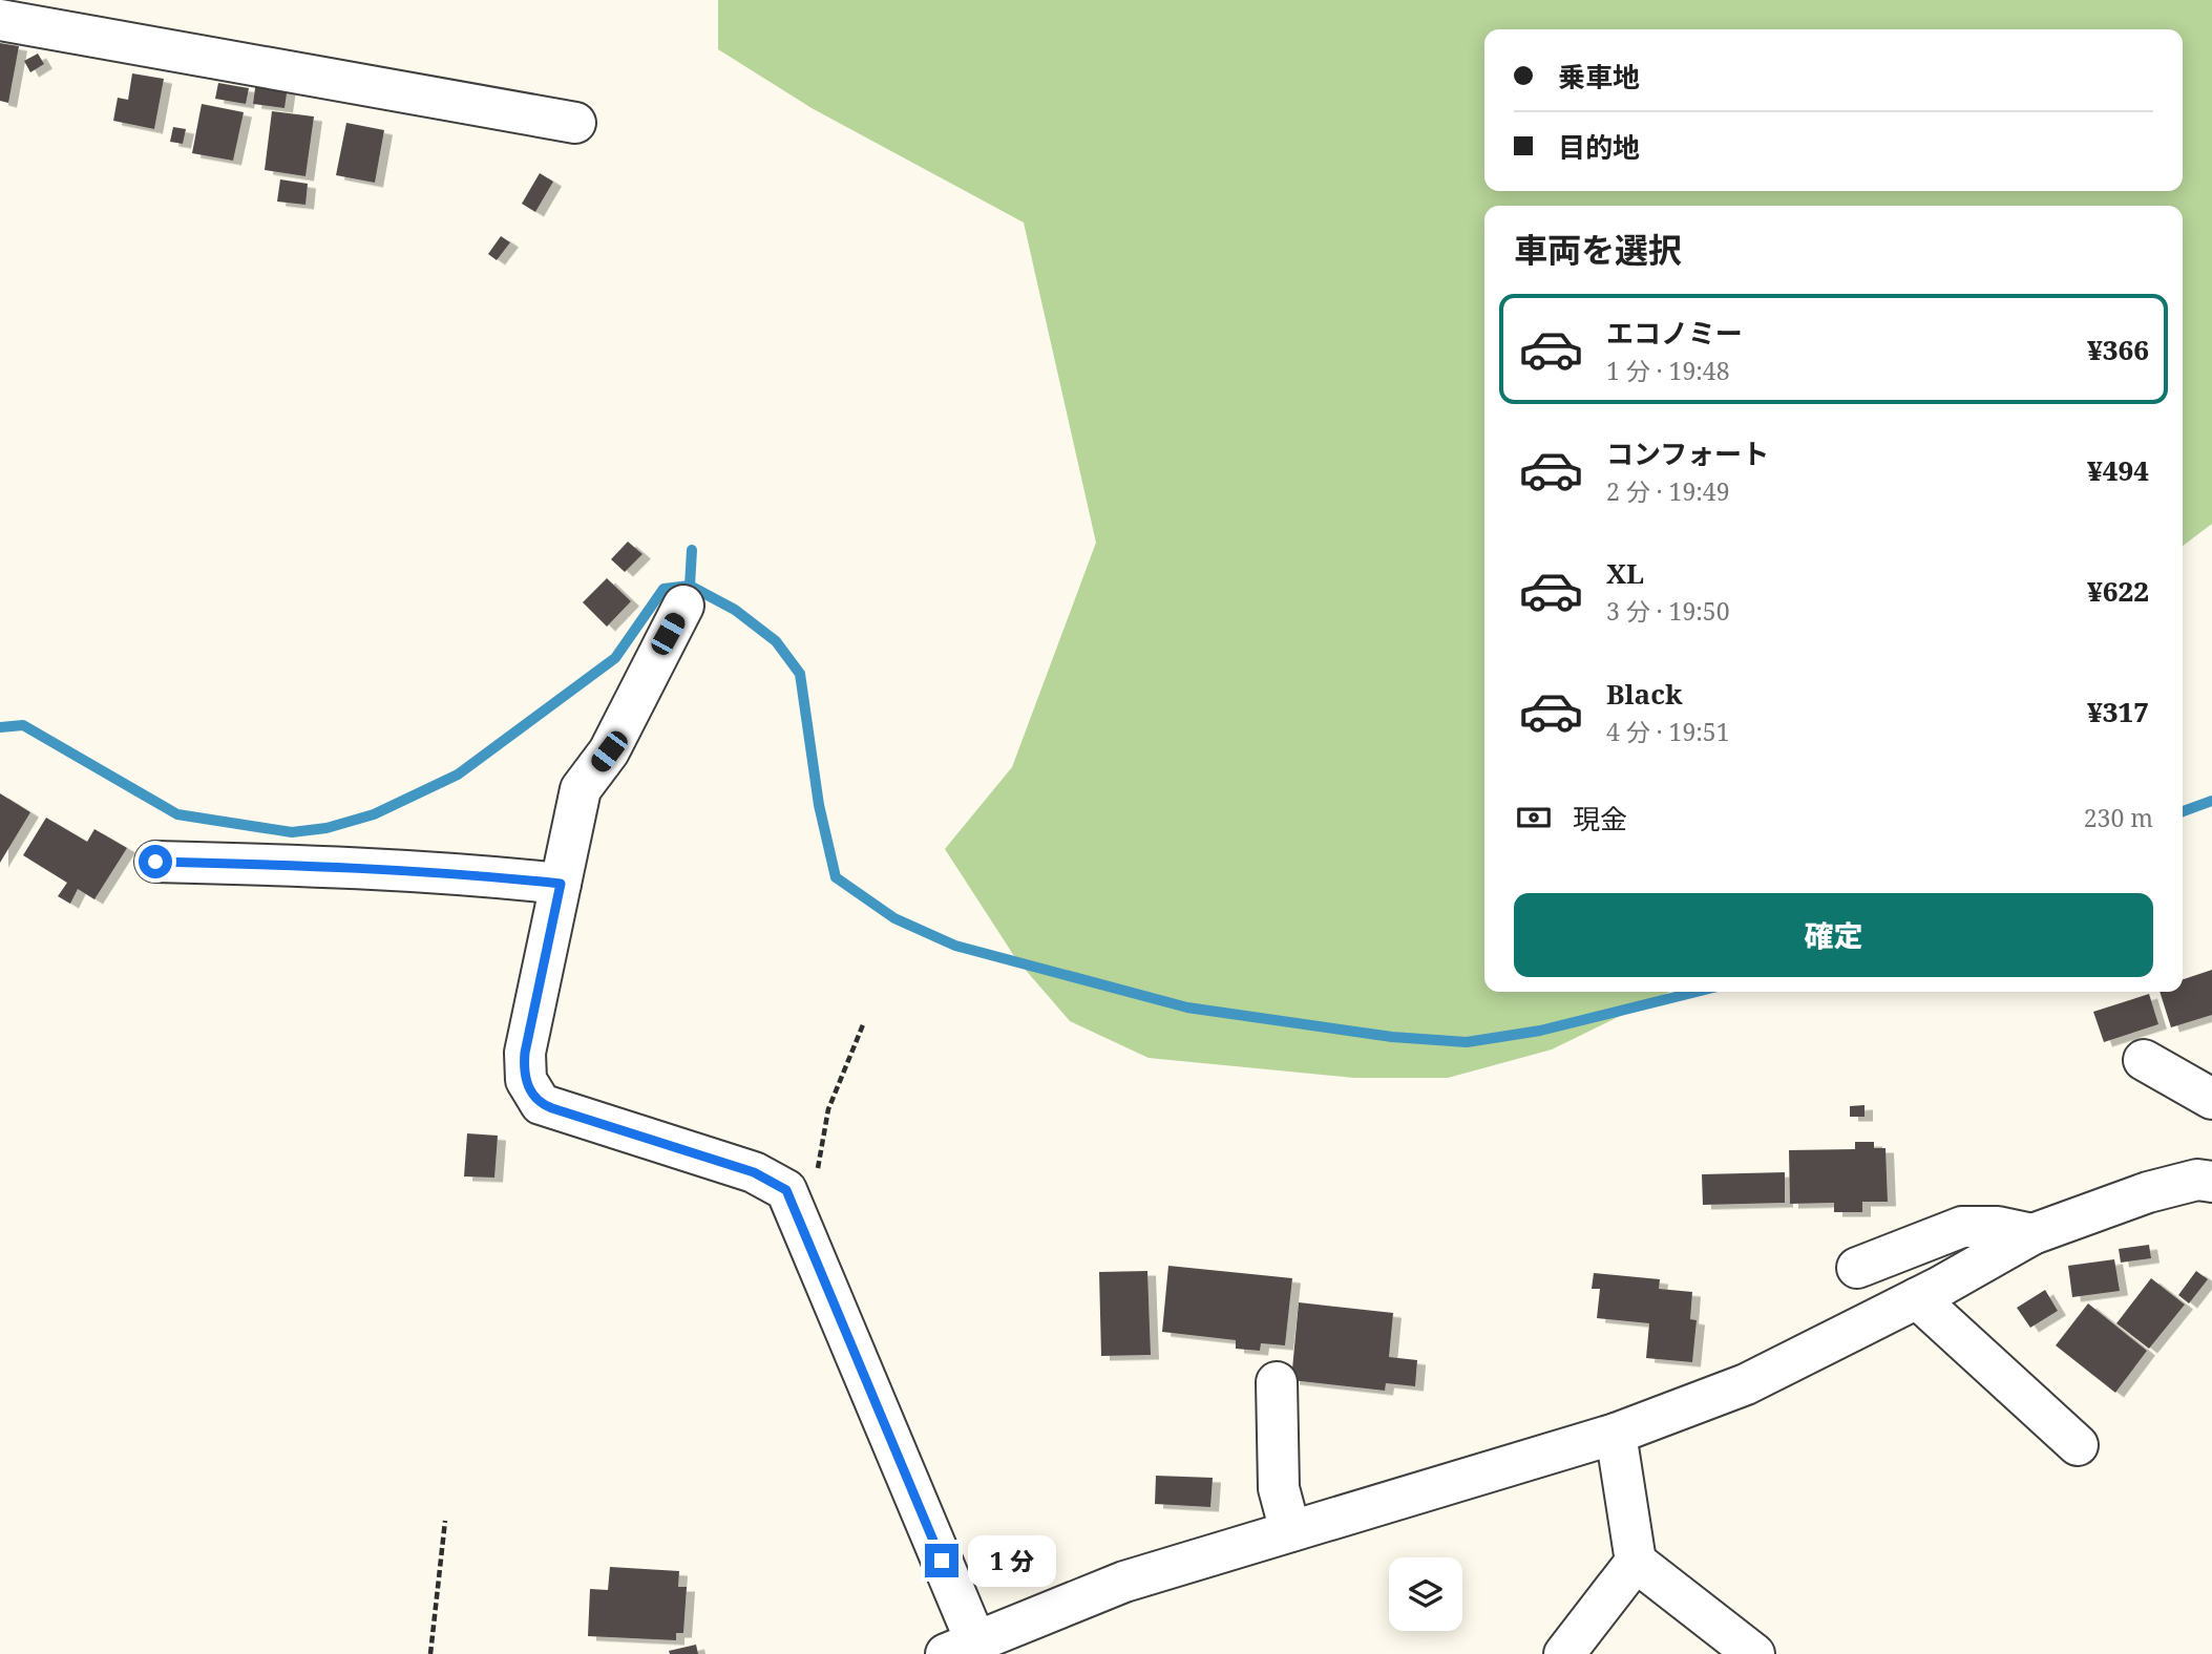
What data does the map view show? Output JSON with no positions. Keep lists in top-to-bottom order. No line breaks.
{"page":{"banner":["乗車地","目的地"],"heading":"車両を選択","list":[{"name":"エコノミー","note":"1 分 · 19:48","value":"¥366"},{"name":"コンフォート","note":"2 分 · 19:49","value":"¥494"},{"name":"XL","note":"3 分 · 19:50","value":"¥622"},{"name":"Black","note":"4 分 · 19:51","value":"¥317"}],"pay":["現金","230 m"],"buttons":"確定","bubble":"1 分"}}
